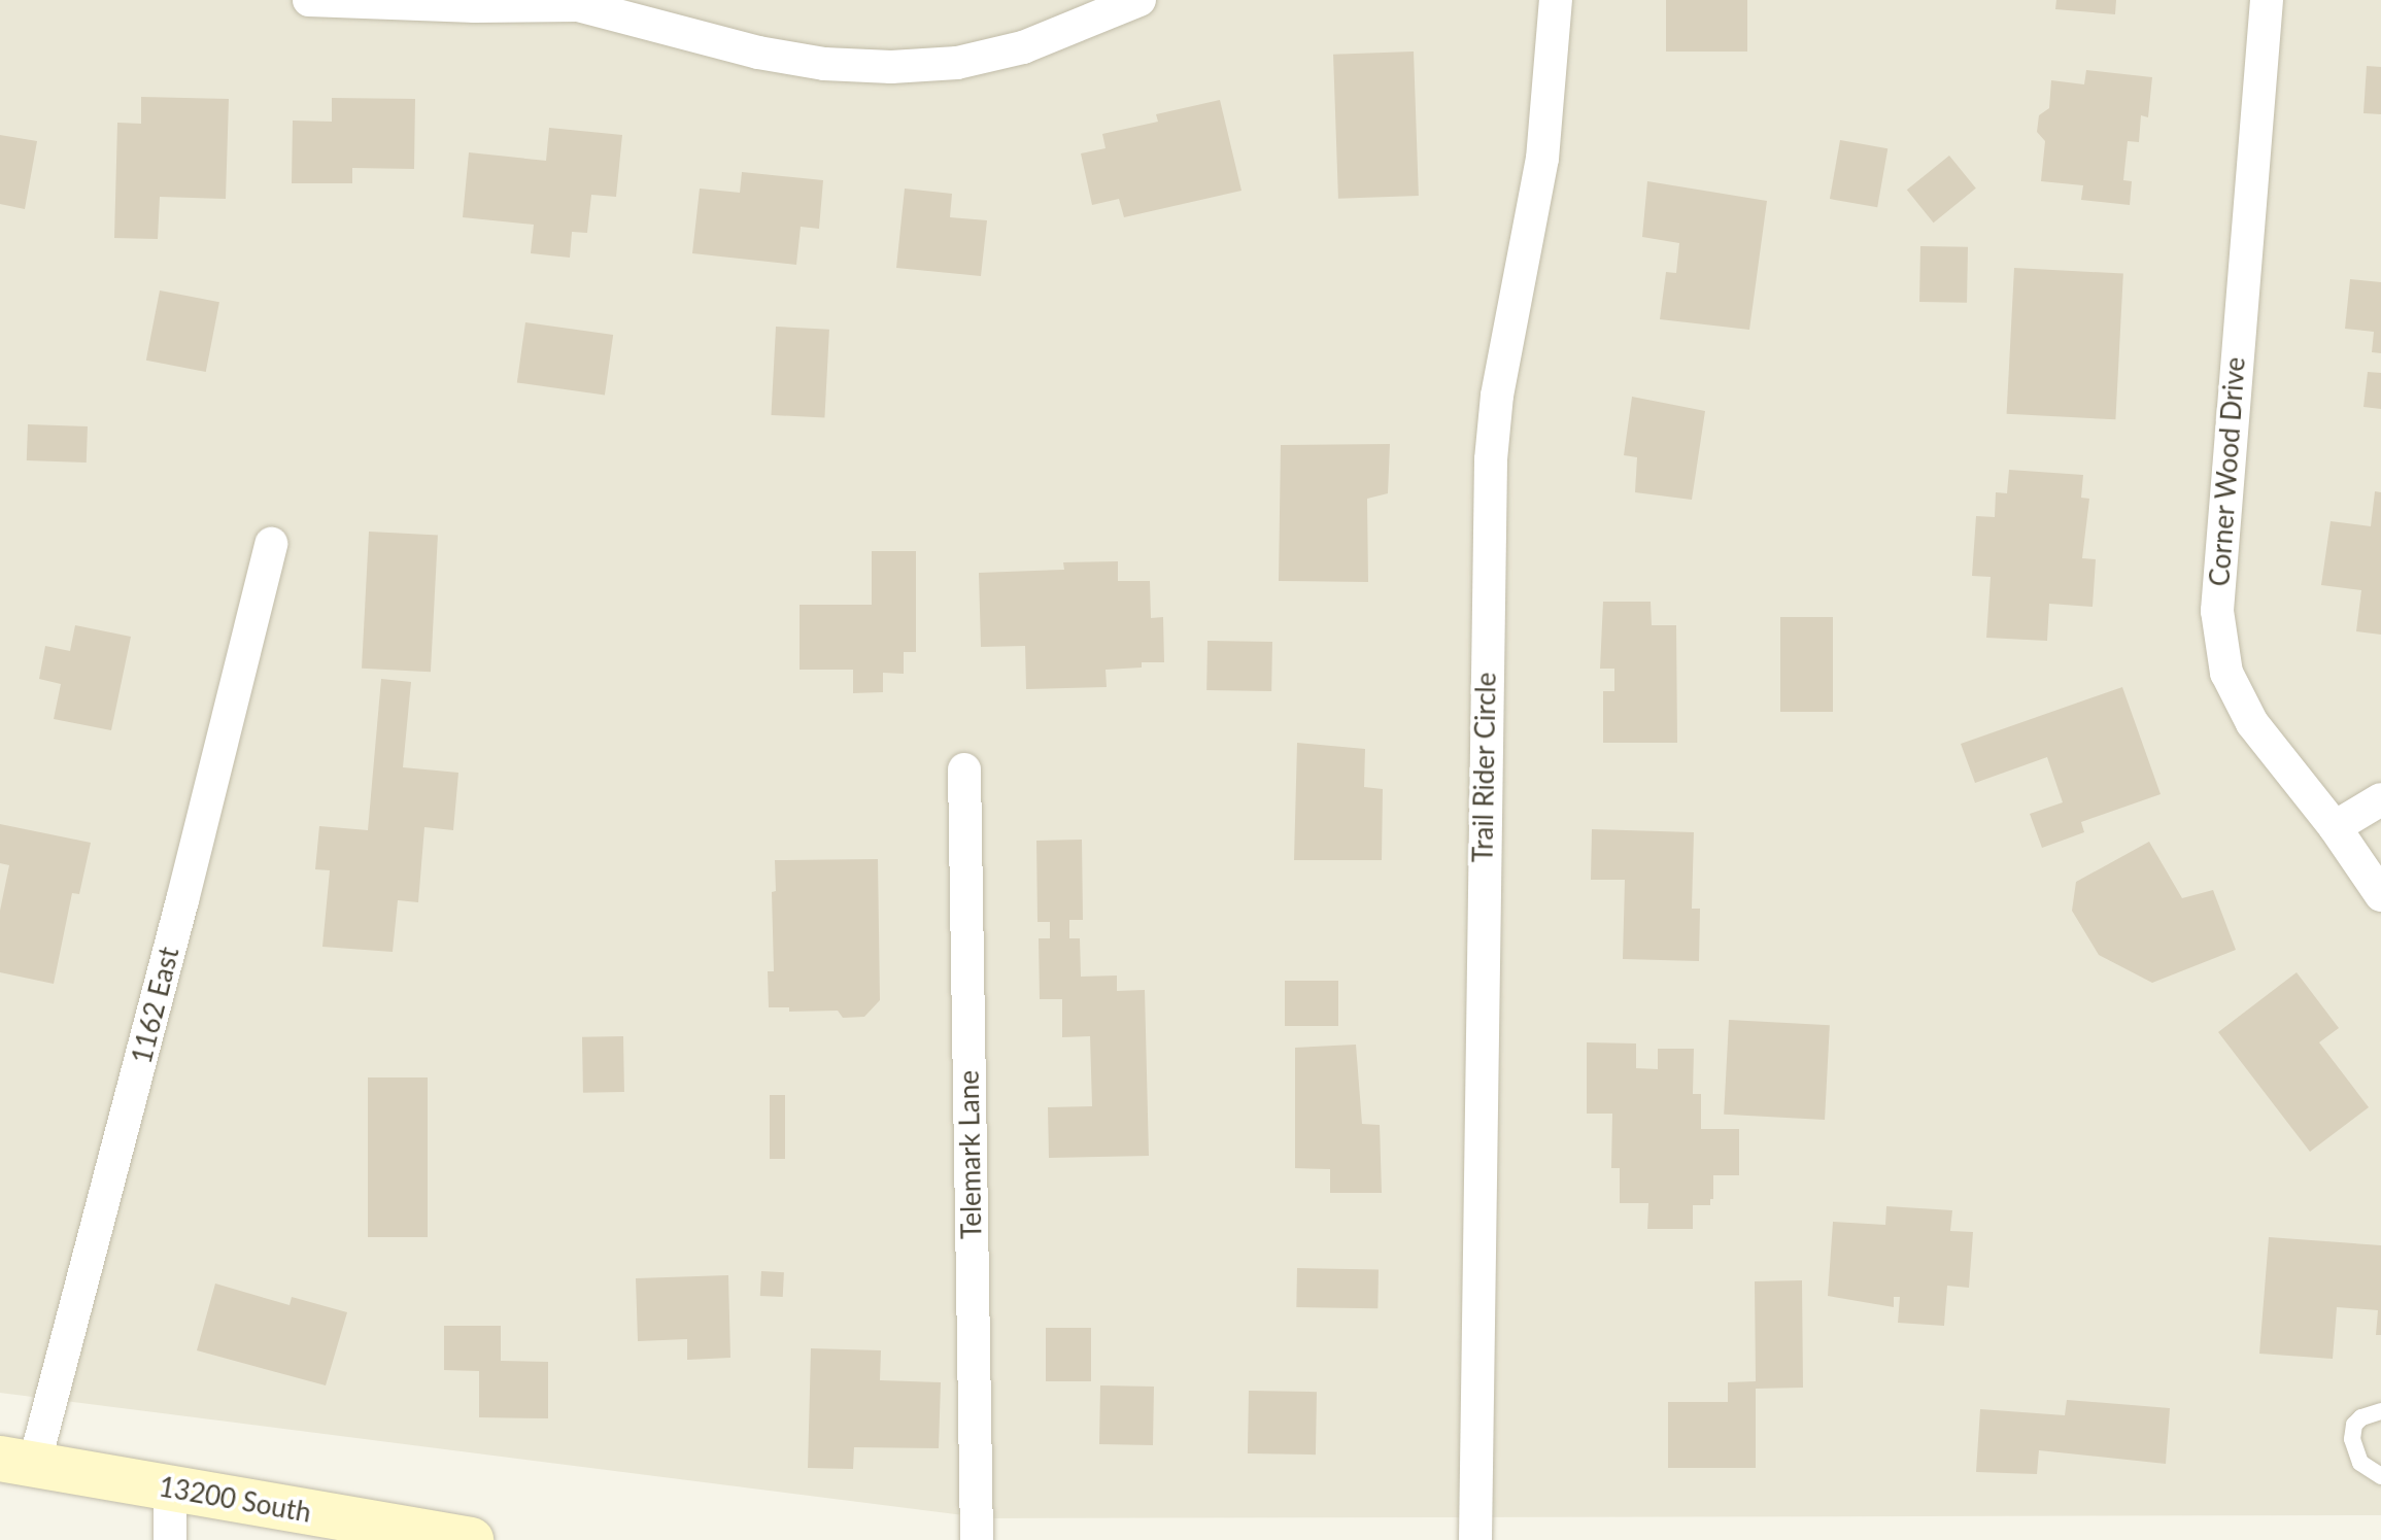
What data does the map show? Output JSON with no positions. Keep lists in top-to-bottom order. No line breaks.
{"streets":{"street":["Corner Wood Drive","Trail Rider Circle","1162 East","Telemark Lane","13200 South"]},"crossings":[["1162 East","13200 South"]]}
